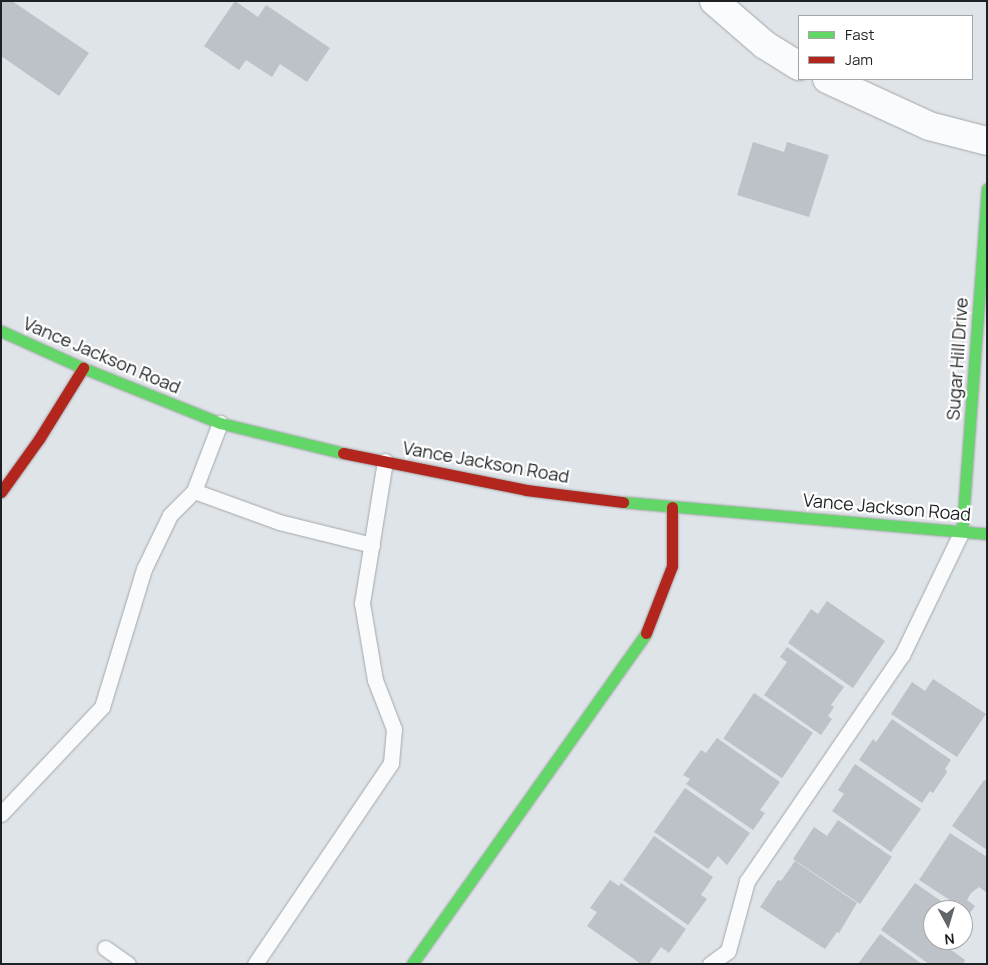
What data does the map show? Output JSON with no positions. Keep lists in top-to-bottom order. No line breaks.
{"streets":{"street":["Vance Jackson Road","Sugar Hill Drive"]},"crossings":[["Vance Jackson Road","Sugar Hill Drive"]],"legend":["Fast","Jam"],"north":"bottom"}
